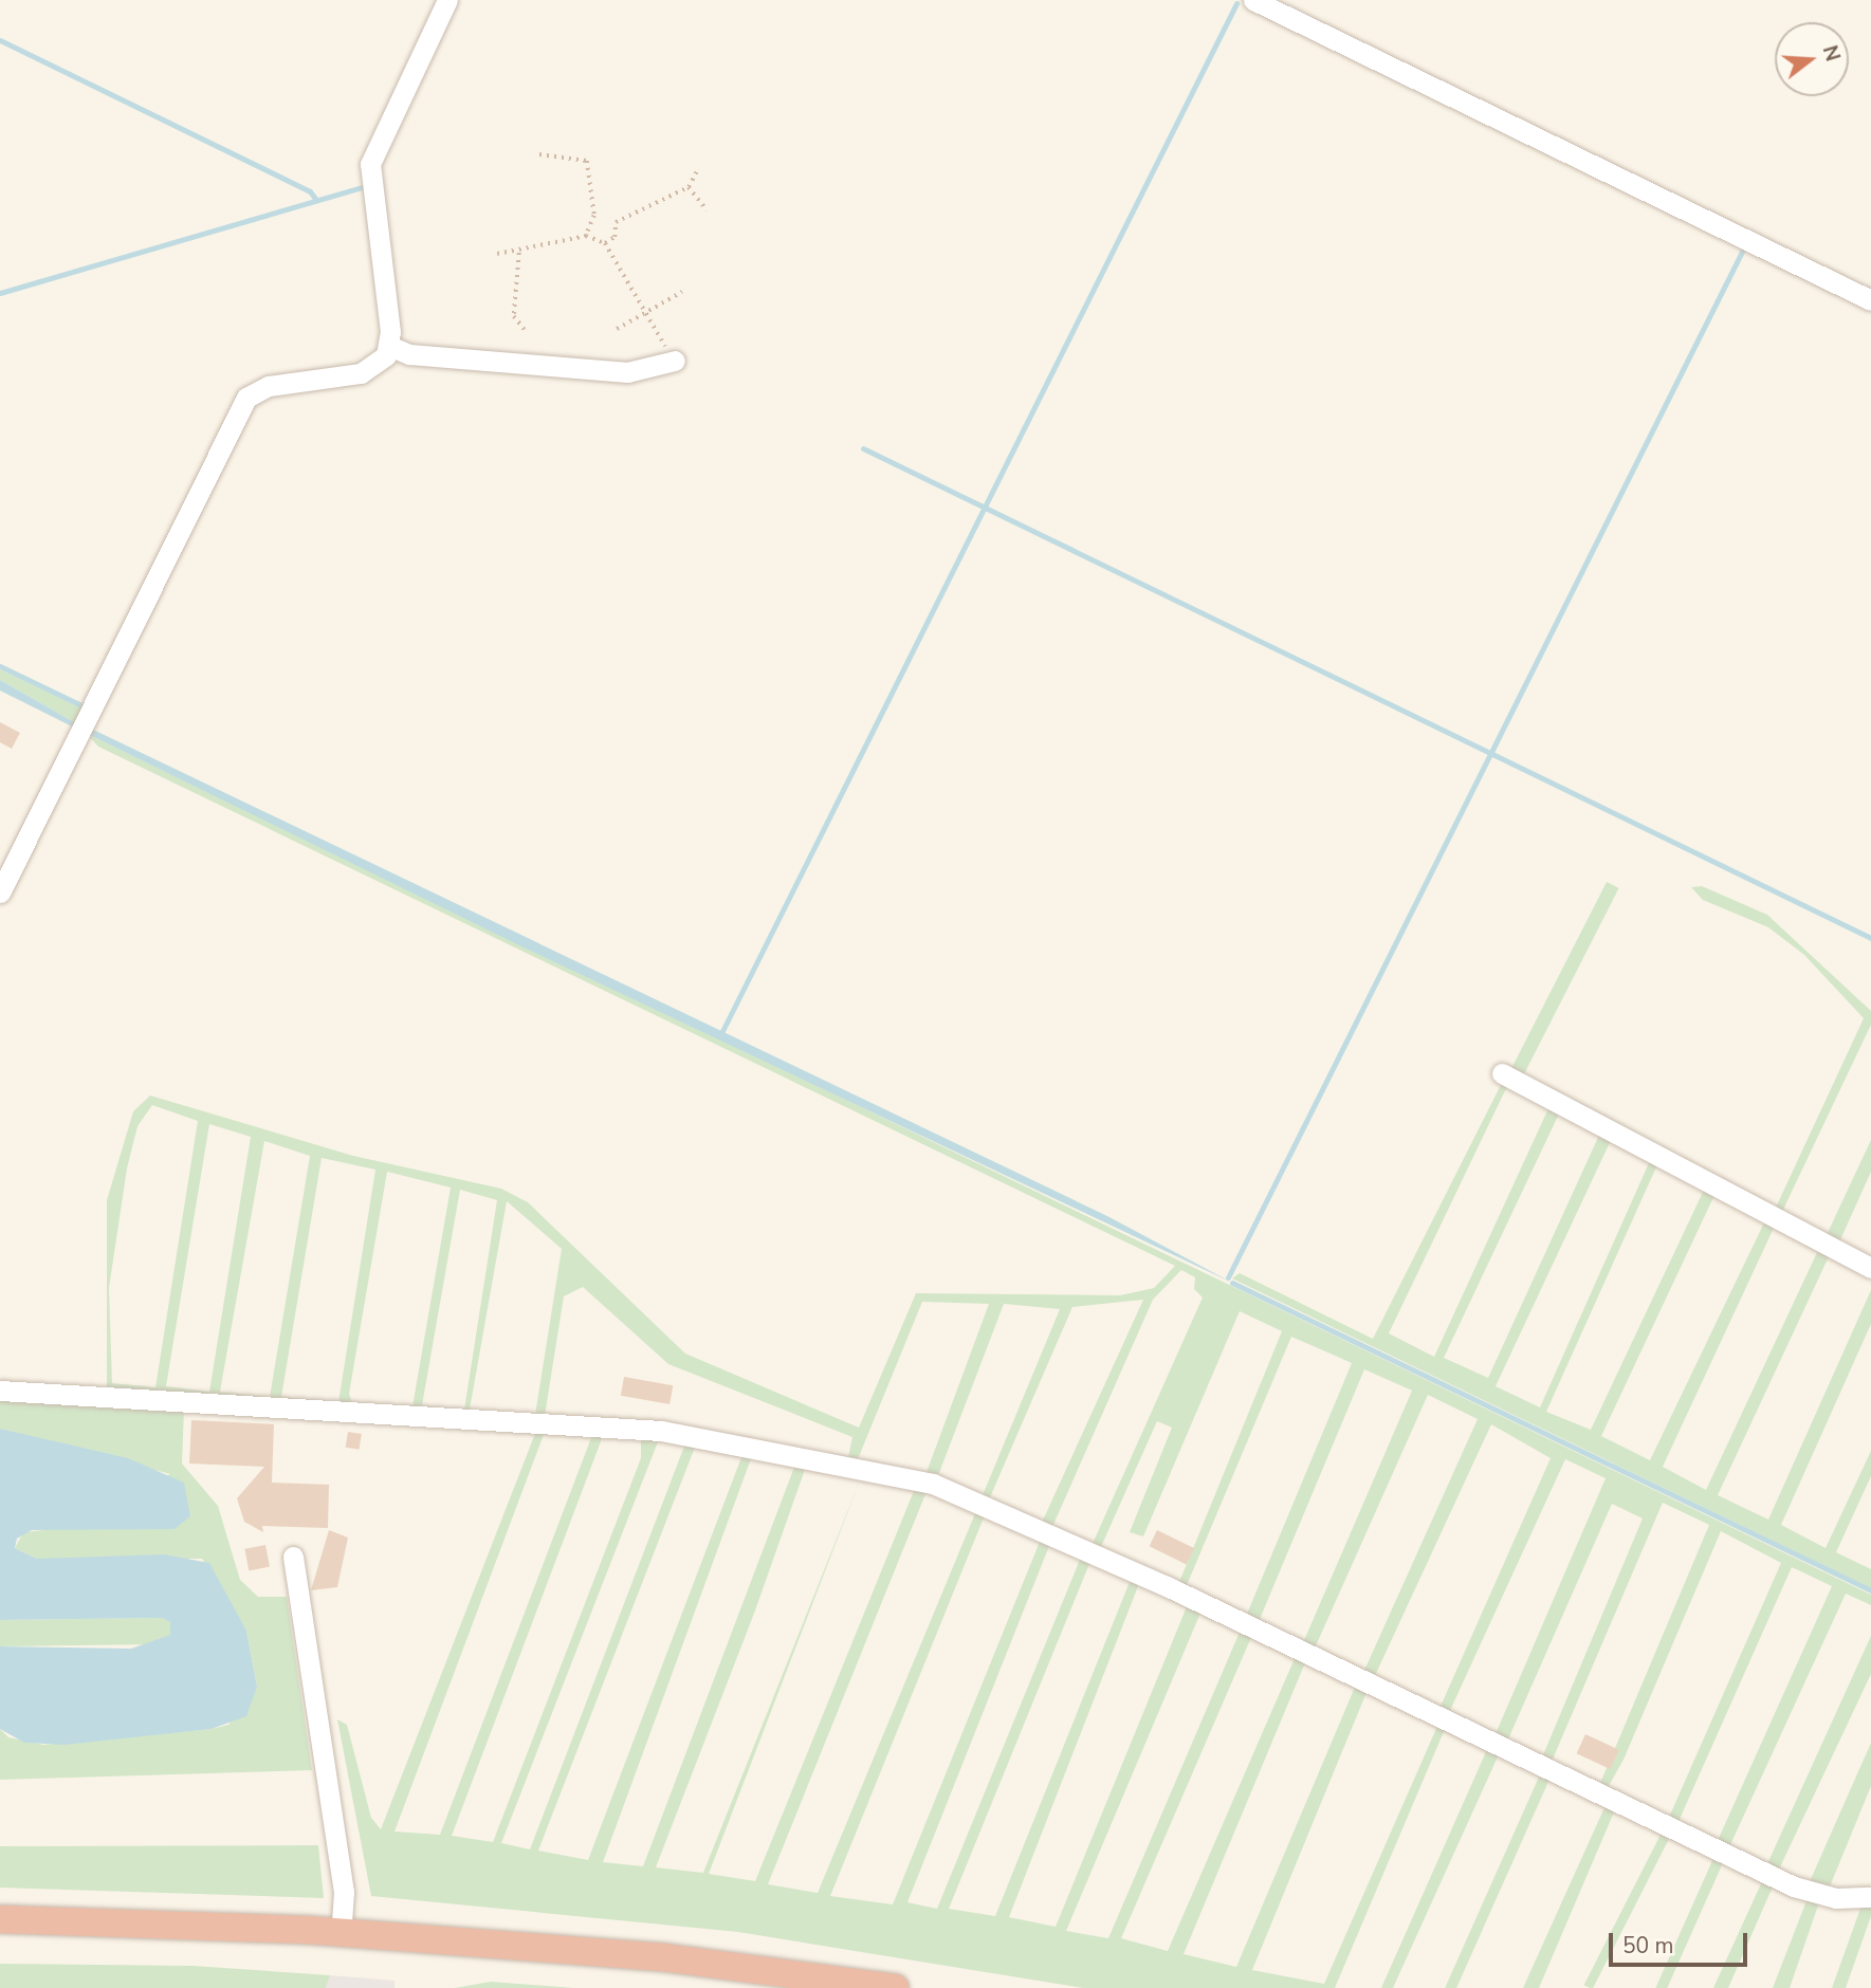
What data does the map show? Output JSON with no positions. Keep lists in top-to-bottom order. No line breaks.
{"scale_bar":"50 m","north":"right"}
